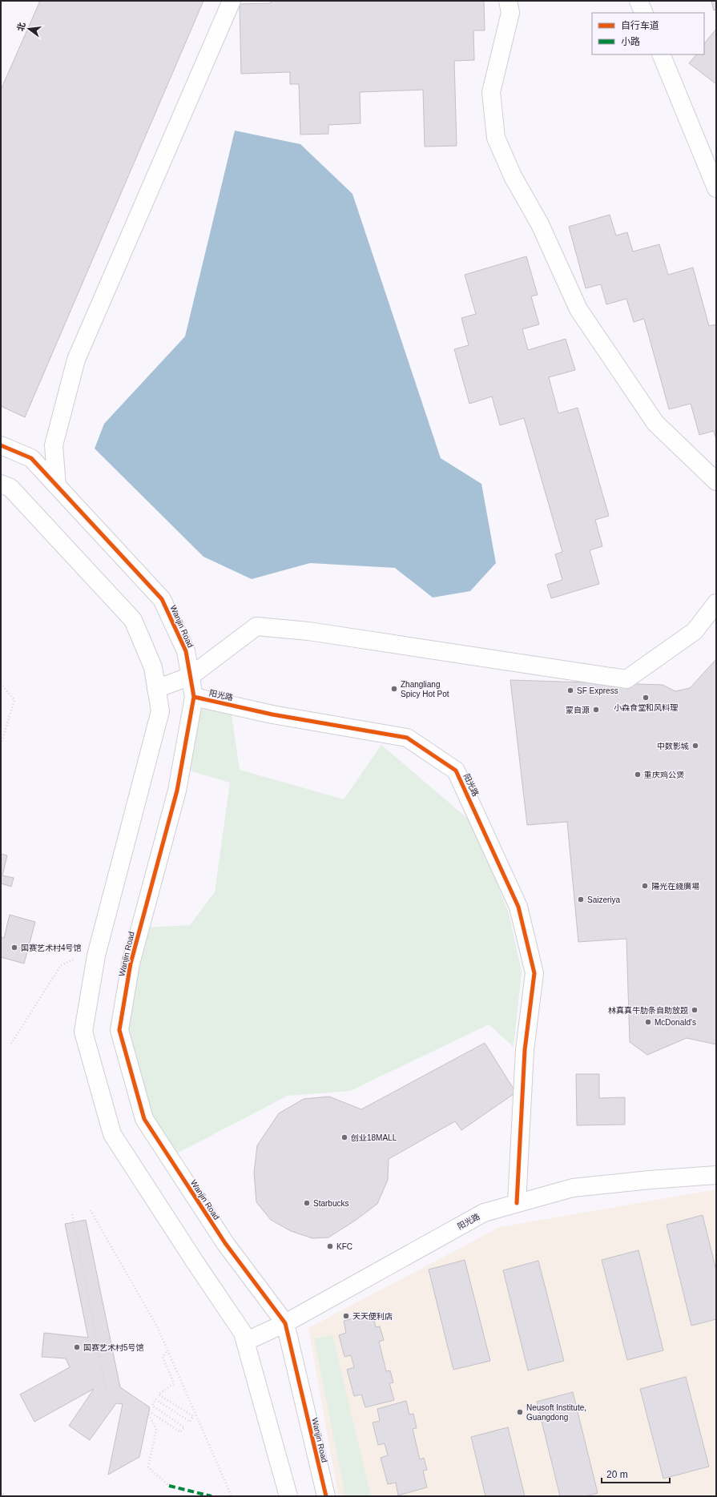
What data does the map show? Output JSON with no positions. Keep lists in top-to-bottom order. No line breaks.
{"streets":{"street":["Wanjin Road","阳光路"]},"crossings":[["Wanjin Road","阳光路"]],"places":["Zhangliang Spicy Hot Pot","SF Express","小森食堂和风料理","蒙自源","中数影城","重庆鸡公煲","陽光在綫廣場","Saizeriya","国赛艺术村4号馆","林真真牛肋条自助放题","McDonald's","创业18MALL","Starbucks","KFC","天天便利店","国赛艺术村5号馆","Neusoft Institute, Guangdong"],"legend":["自行车道","小路"],"scale_bar":"20 m","north":"left"}
